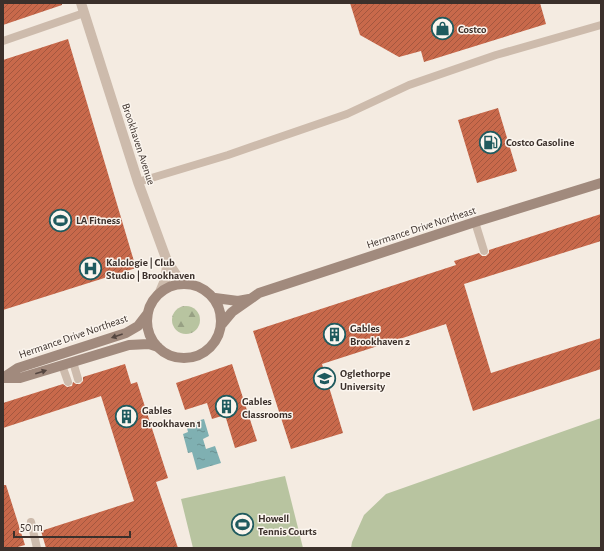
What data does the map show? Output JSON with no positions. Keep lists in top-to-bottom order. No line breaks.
{"streets":{"street":["Brookhaven Avenue","Hermance Drive Northeast"]},"crossings":[["Brookhaven Avenue","Hermance Drive Northeast"]],"places":{"shop":["Costco"],"fuel station":["Costco Gasoline"],"sports":["LA Fitness","Howell Tennis Courts"],"hospital":["Kalologie | Club Studio | Brookhaven"],"building":["Gables Brookhaven 2","Gables Classrooms","Gables Brookhaven 1"],"school or university":["Oglethorpe University"]},"scale_bar":"50 m"}
